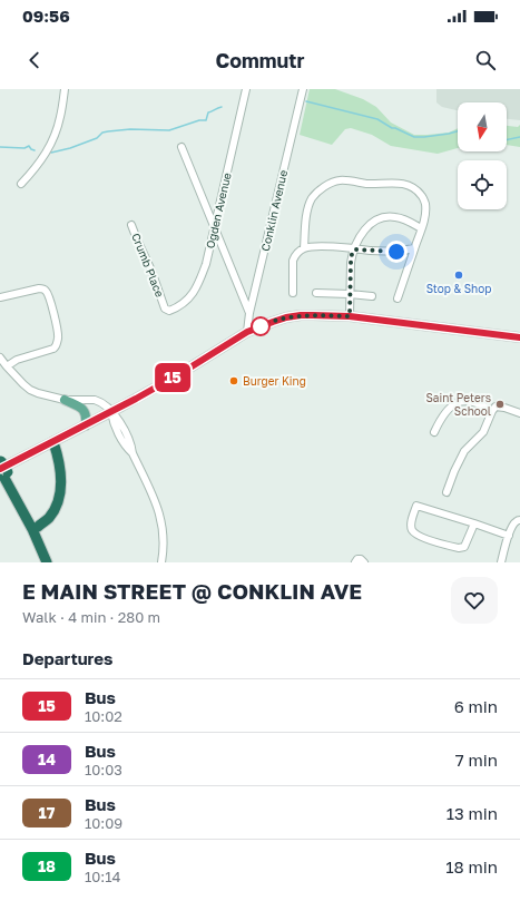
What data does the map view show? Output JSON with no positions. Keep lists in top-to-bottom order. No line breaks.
{"streets":{"street":["Ogden Avenue","Conklin Avenue","Crumb Place"]},"crossings":[["Ogden Avenue","Crumb Place"]],"places":["Stop & Shop","Burger King","Saint Peters School"],"lines":["bus line 15"],"north":"bottom","page":{"status":"09:56","header":"Commutr","on_map":"15","heading":[["E MAIN STREET @ CONKLIN AVE","Walk · 4 min · 280 m"],"Departures"],"list":[{"mark":"15","name":"Bus","note":"10:02","value":"6 min"},{"mark":"14","name":"Bus","note":"10:03","value":"7 min"},{"mark":"17","name":"Bus","note":"10:09","value":"13 min"},{"mark":"18","name":"Bus","note":"10:14","value":"18 min"}]}}
